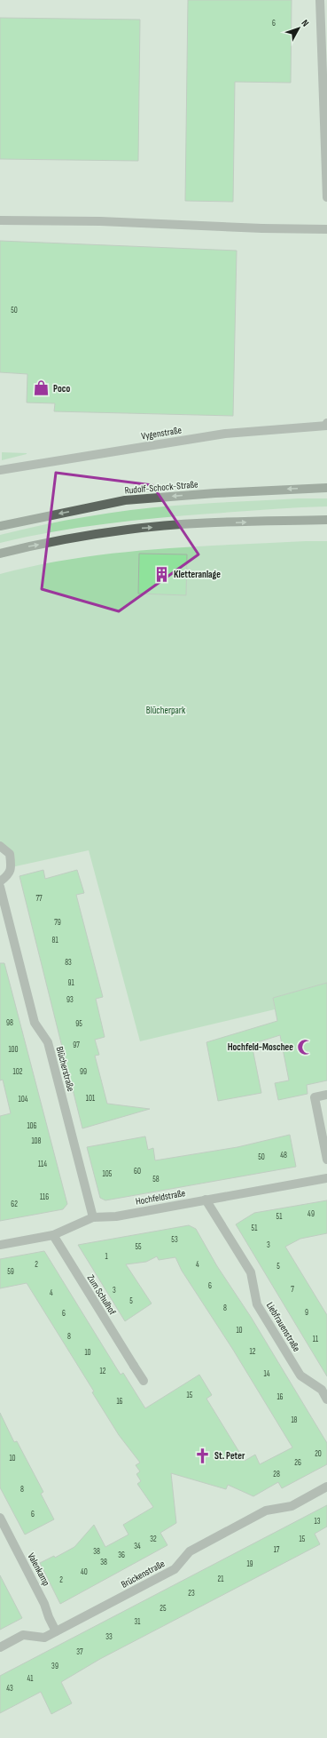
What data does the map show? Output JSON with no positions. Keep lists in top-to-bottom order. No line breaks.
{"streets":{"main road":["Rudolf-Schock-Straße"],"street":["Vygenstraße","Blücherstraße","Hochfeldstraße","Zum Schulhof","Liebfrauenstraße","Valenkamp","Brückenstraße"]},"crossings":[["Blücherstraße","Hochfeldstraße"],["Hochfeldstraße","Zum Schulhof"],["Hochfeldstraße","Liebfrauenstraße"],["Valenkamp","Brückenstraße"]],"parks":["Blücherpark"],"places":{"shop":["Poco"],"building":["Kletteranlage"],"mosque":["Hochfeld-Moschee"],"church":["St. Peter"]},"house_numbers":["6","50","77","79","81","83","91","93","98","95","97","100","102","99","101","104","106","108","48","50","114","60","105","58","116","62","49","51","51","53","3","55","1","2","4","5","59","6","7","3","4","5","8","9","6","10","8","11","12","10","12","14","15","16","16","18","20","10","26","28","8","6","13","32","15","34","17","38","36","38","19","40","21","2","23","25","31","33","37","39","41","43"],"north":"top right"}
